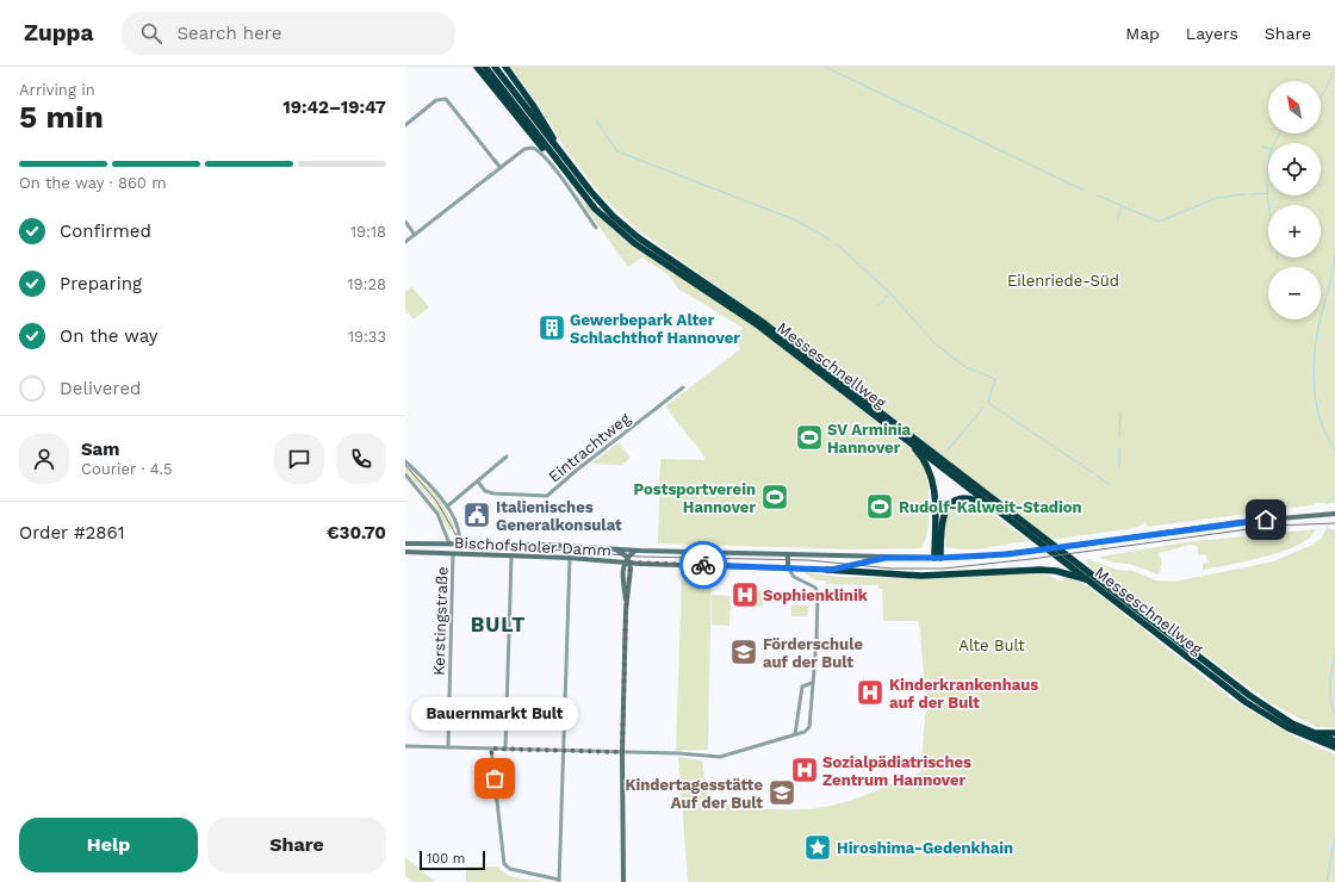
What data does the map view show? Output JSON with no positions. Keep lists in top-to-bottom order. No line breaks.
{"streets":{"highway":["Messeschnellweg"],"main road":["Bischofsholer Damm"],"street":["Eintrachtweg","Kerstingstraße"]},"crossings":[["Bischofsholer Damm","Kerstingstraße"]],"districts":["BULT"],"parks":["Eilenriede-Süd","Alte Bult"],"places":{"building":["Gewerbepark Alter Schlachthof Hannover"],"sports":["SV Arminia Hannover","Postsportverein Hannover","Rudolf-Kalweit-Stadion"],"public building":["Italienisches Generalkonsulat"],"hospital":["Sophienklinik","Kinderkrankenhaus auf der Bult","Sozialpädiatrisches Zentrum Hannover"],"school or university":["Förderschule auf der Bult","Kindertagesstätte Auf der Bult"],"other":["Bauernmarkt Bult"],"place":["Hiroshima-Gedenkhain"]},"scale_bar":"100 m","north":"top left","page":{"header":"Zuppa","search":"Search here","nav":["Map","Layers","Share"],"heading":["5 min","Arriving in","19:42–19:47"],"panel":["Sam","Courier · 4.5","Order #2861","€30.70"],"map_buttons":["+","−"],"bar":"On the way · 860 m","list":[["Confirmed","19:18"],["Preparing","19:28"],["On the way","19:33"],"Delivered"],"bubble":"Bauernmarkt Bult","buttons":["Help","Share"],"scale":"100 m"}}
